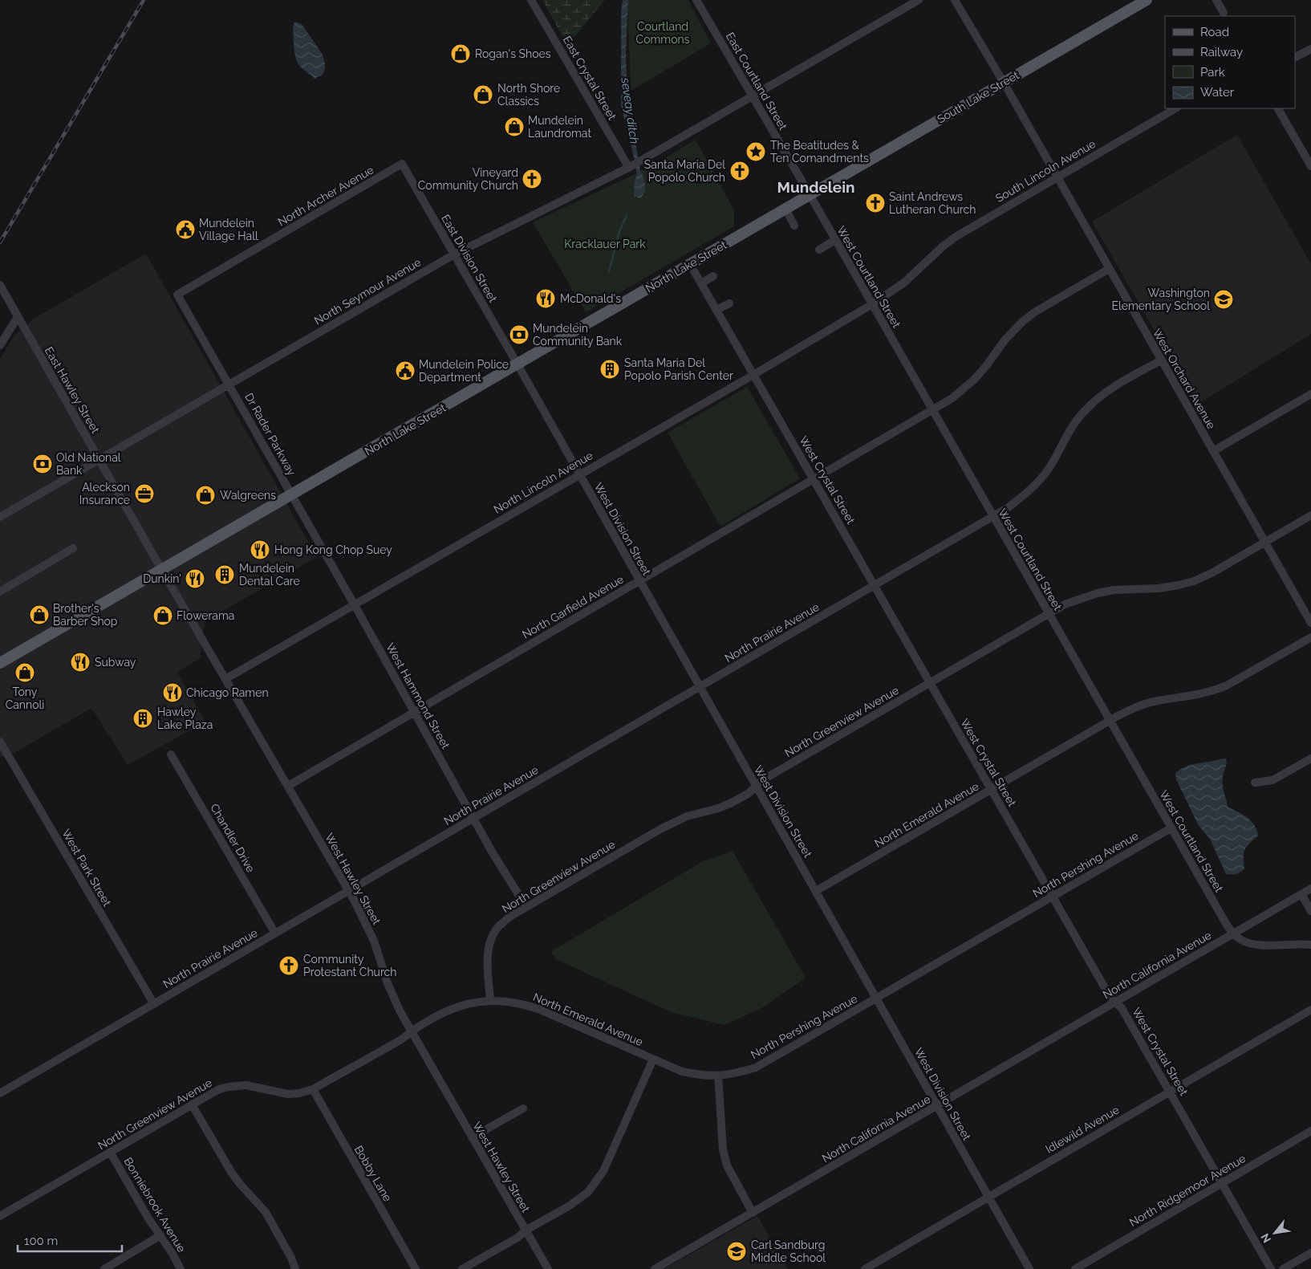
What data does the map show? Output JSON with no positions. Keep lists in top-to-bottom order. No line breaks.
{"streets":{"main road":["South Lake Street","North Lake Street"],"street":["East Crystal Street","East Courtland Street","South Lincoln Avenue","North Archer Avenue","East Division Street","West Courtland Street","North Seymour Avenue","West Orchard Avenue","East Hawley Street","Dr Rader Parkway","West Crystal Street","North Lincoln Avenue","West Division Street","North Garfield Avenue","North Prairie Avenue","West Hammond Street","North Greenview Avenue","North Emerald Avenue","Chandler Drive","North Pershing Avenue","West Park Street","West Hawley Street","North California Avenue","Idlewild Avenue","Bobby Lane","North Ridgemoor Avenue","Bonniebrook Avenue"]},"crossings":[["East Crystal Street","North Seymour Avenue"],["East Courtland Street","South Lake Street"],["East Courtland Street","North Lake Street"],["East Courtland Street","West Courtland Street"],["East Courtland Street","North Seymour Avenue"],["South Lake Street","North Lake Street"],["South Lake Street","West Courtland Street"],["South Lake Street","West Orchard Avenue"],["South Lincoln Avenue","West Courtland Street"],["South Lincoln Avenue","West Orchard Avenue"],["South Lincoln Avenue","North Lincoln Avenue"],["North Archer Avenue","East Division Street"],["North Archer Avenue","Dr Rader Parkway"],["East Division Street","North Lake Street"],["East Division Street","North Seymour Avenue"],["East Division Street","West Division Street"],["North Lake Street","West Courtland Street"],["North Lake Street","East Hawley Street"],["North Lake Street","Dr Rader Parkway"],["North Lake Street","West Crystal Street"],["North Lake Street","West Division Street"],["North Lake Street","West Hammond Street"],["North Lake Street","West Hawley Street"],["West Courtland Street","North Lincoln Avenue"],["West Courtland Street","North Garfield Avenue"],["West Courtland Street","North Prairie Avenue"],["West Courtland Street","North Greenview Avenue"],["West Courtland Street","North Emerald Avenue"],["West Courtland Street","North Pershing Avenue"],["West Courtland Street","North California Avenue"],["North Seymour Avenue","East Hawley Street"],["North Seymour Avenue","Dr Rader Parkway"],["West Orchard Avenue","North Garfield Avenue"],["West Orchard Avenue","North Prairie Avenue"],["West Orchard Avenue","North Greenview Avenue"],["East Hawley Street","West Hawley Street"],["Dr Rader Parkway","West Hammond Street"],["West Crystal Street","North Lincoln Avenue"],["West Crystal Street","North Garfield Avenue"],["West Crystal Street","North Prairie Avenue"],["West Crystal Street","North Greenview Avenue"],["West Crystal Street","North Emerald Avenue"],["West Crystal Street","North Pershing Avenue"],["West Crystal Street","North California Avenue"],["West Crystal Street","Idlewild Avenue"],["West Crystal Street","North Ridgemoor Avenue"],["North Lincoln Avenue","West Division Street"],["North Lincoln Avenue","West Hammond Street"],["North Lincoln Avenue","West Hawley Street"],["West Division Street","North Garfield Avenue"],["West Division Street","North Prairie Avenue"],["West Division Street","North Greenview Avenue"],["West Division Street","North Emerald Avenue"],["West Division Street","North Pershing Avenue"],["West Division Street","North California Avenue"],["West Division Street","Idlewild Avenue"],["North Garfield Avenue","West Hammond Street"],["North Garfield Avenue","West Hawley Street"],["North Prairie Avenue","West Hammond Street"],["North Prairie Avenue","Chandler Drive"],["North Prairie Avenue","West Park Street"],["North Prairie Avenue","West Hawley Street"],["West Hammond Street","North Greenview Avenue"],["North Greenview Avenue","North Emerald Avenue"],["North Greenview Avenue","West Hawley Street"],["North Greenview Avenue","Bobby Lane"],["North Greenview Avenue","Bonniebrook Avenue"],["North Emerald Avenue","North Pershing Avenue"]],"districts":["Mundelein"],"water":["seveay ditch"],"parks":["Courtland Commons","Kracklauer Park"],"places":{"shop":["Rogan's Shoes","North Shore Classics","Mundelein Laundromat","Walgreens","Brother's Barber Shop","Flowerama","Tony Cannoli"],"place":["The Beatitudes & Ten Comandments"],"church":["Santa Maria Del Popolo Church","Vineyard Community Church","Saint Andrews Lutheran Church","Community Protestant Church"],"public building":["Mundelein Village Hall","Mundelein Police Department"],"restaurant":["McDonald's","Hong Kong Chop Suey","Dunkin'","Subway","Chicago Ramen"],"school or university":["Washington Elementary School","Carl Sandburg Middle School"],"bank":["Mundelein Community Bank","Old National Bank"],"building":["Santa Maria Del Popolo Parish Center","Mundelein Dental Care","Hawley Lake Plaza"],"office":["Aleckson Insurance"]},"legend":["Road","Railway","Park","Water"],"scale_bar":"100 m","north":"bottom left"}
